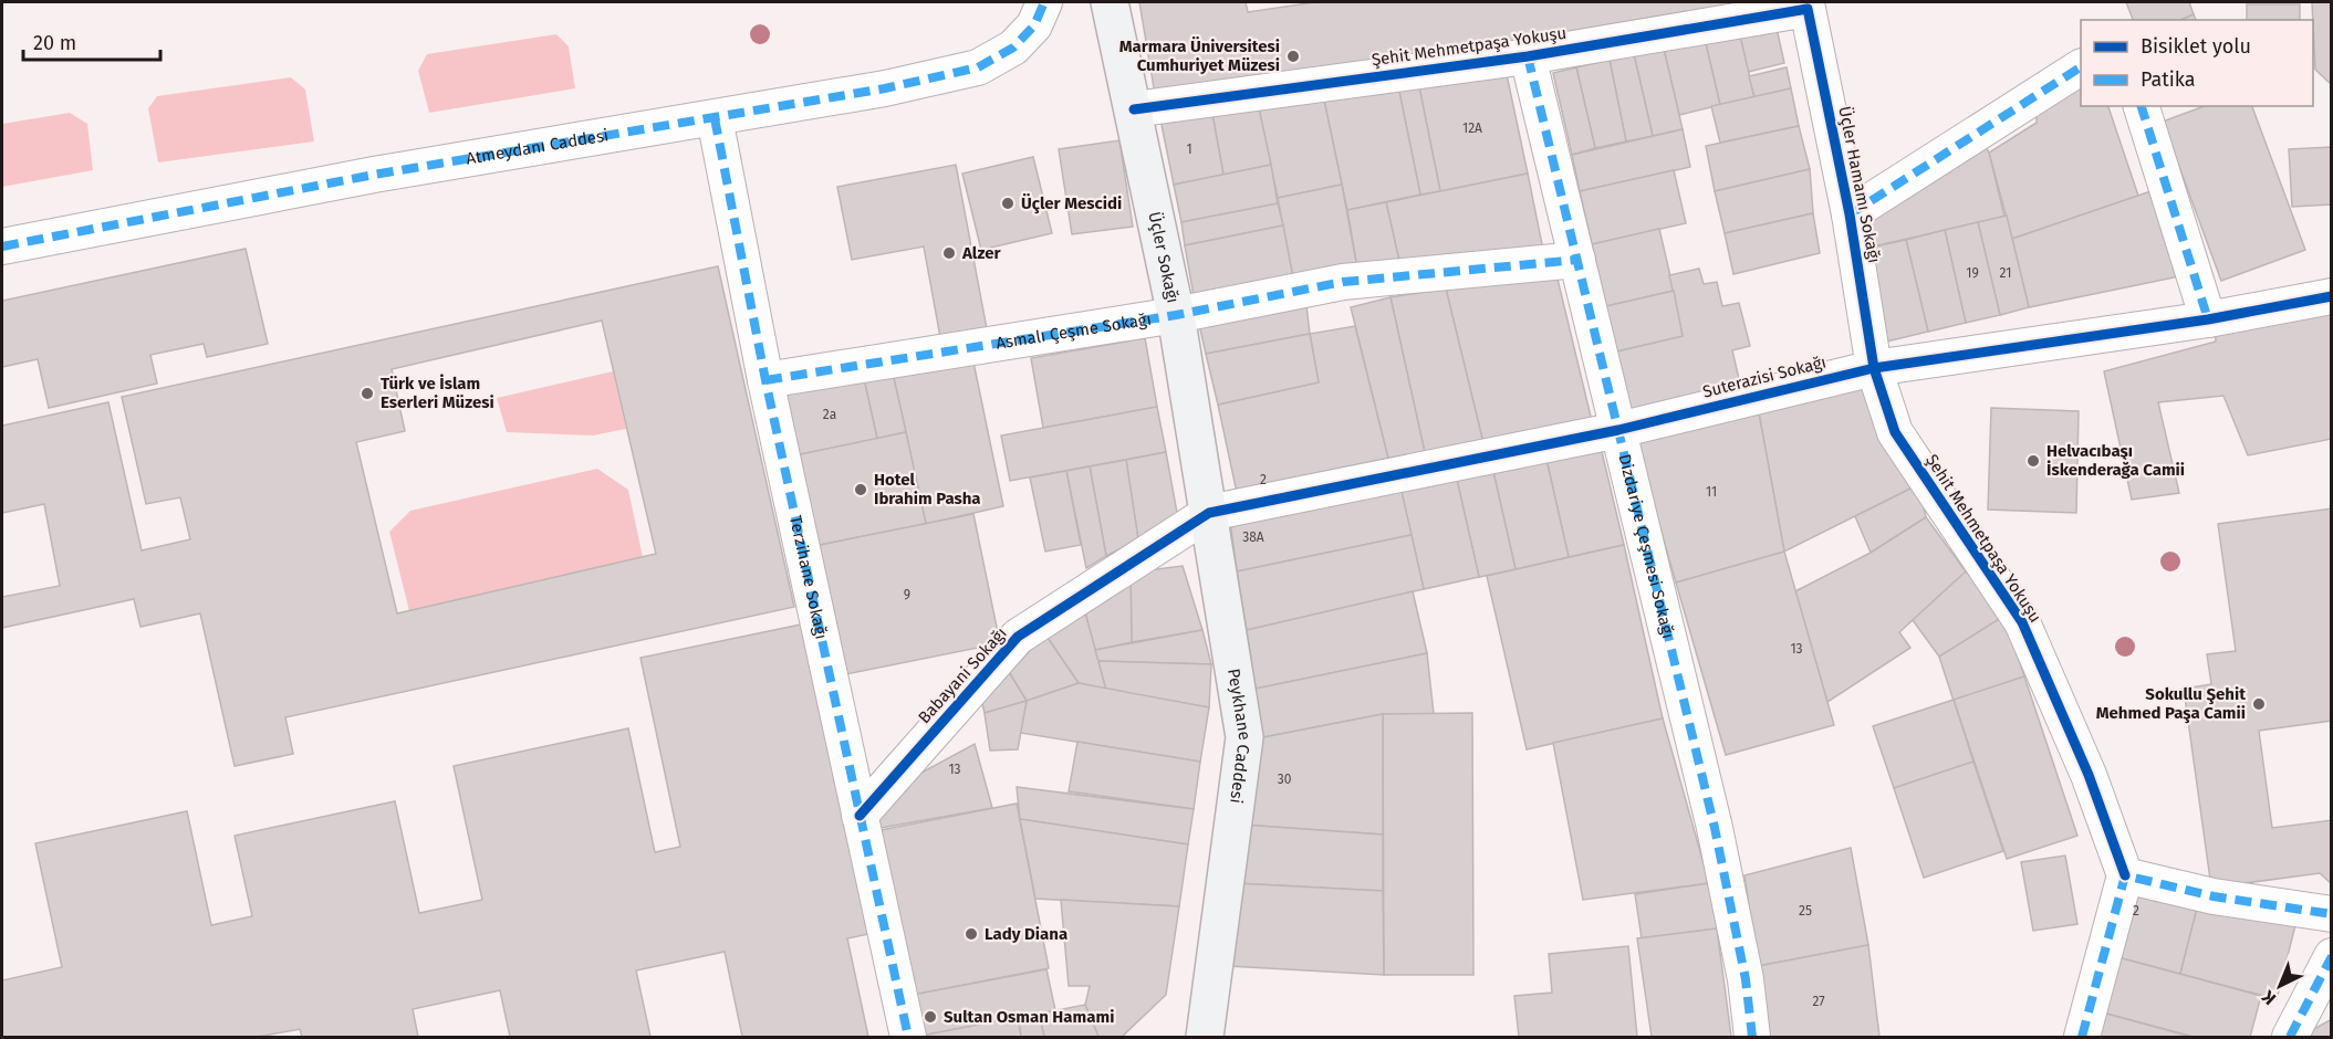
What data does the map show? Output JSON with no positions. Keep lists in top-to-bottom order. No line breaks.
{"streets":{"main road":["Üçler Sokağı","Peykhane Caddesi"],"street":["Şehit Mehmetpaşa Yokuşu","Atmeydanı Caddesi","Üçler Hamamı Sokağı","Asmalı Çeşme Sokağı","Suterazisi Sokağı","Dizdariye Çeşmesi Sokağı","Terzihane Sokağı","Babayani Sokağı"]},"crossings":[["Şehit Mehmetpaşa Yokuşu","Üçler Hamamı Sokağı"],["Şehit Mehmetpaşa Yokuşu","Üçler Sokağı"],["Şehit Mehmetpaşa Yokuşu","Suterazisi Sokağı"],["Şehit Mehmetpaşa Yokuşu","Dizdariye Çeşmesi Sokağı"],["Atmeydanı Caddesi","Terzihane Sokağı"],["Üçler Hamamı Sokağı","Suterazisi Sokağı"],["Üçler Sokağı","Asmalı Çeşme Sokağı"],["Üçler Sokağı","Suterazisi Sokağı"],["Üçler Sokağı","Babayani Sokağı"],["Üçler Sokağı","Peykhane Caddesi"],["Asmalı Çeşme Sokağı","Dizdariye Çeşmesi Sokağı"],["Asmalı Çeşme Sokağı","Terzihane Sokağı"],["Suterazisi Sokağı","Dizdariye Çeşmesi Sokağı"],["Suterazisi Sokağı","Babayani Sokağı"],["Suterazisi Sokağı","Peykhane Caddesi"],["Terzihane Sokağı","Babayani Sokağı"],["Babayani Sokağı","Peykhane Caddesi"]],"places":["Marmara Üniversitesi Cumhuriyet Müzesi","Üçler Mescidi","Alzer","Türk ve İslam Eserleri Müzesi","Helvacıbaşı İskenderağa Camii","Hotel Ibrahim Pasha","Sokullu Şehit Mehmed Paşa Camii","Lady Diana","Sultan Osman Hamami"],"house_numbers":["12A","1","19","21","2a","2","11","38A","9","13","13","30","25","2","27"],"legend":["Bisiklet yolu","Patika"],"scale_bar":"20 m","north":"bottom left"}
